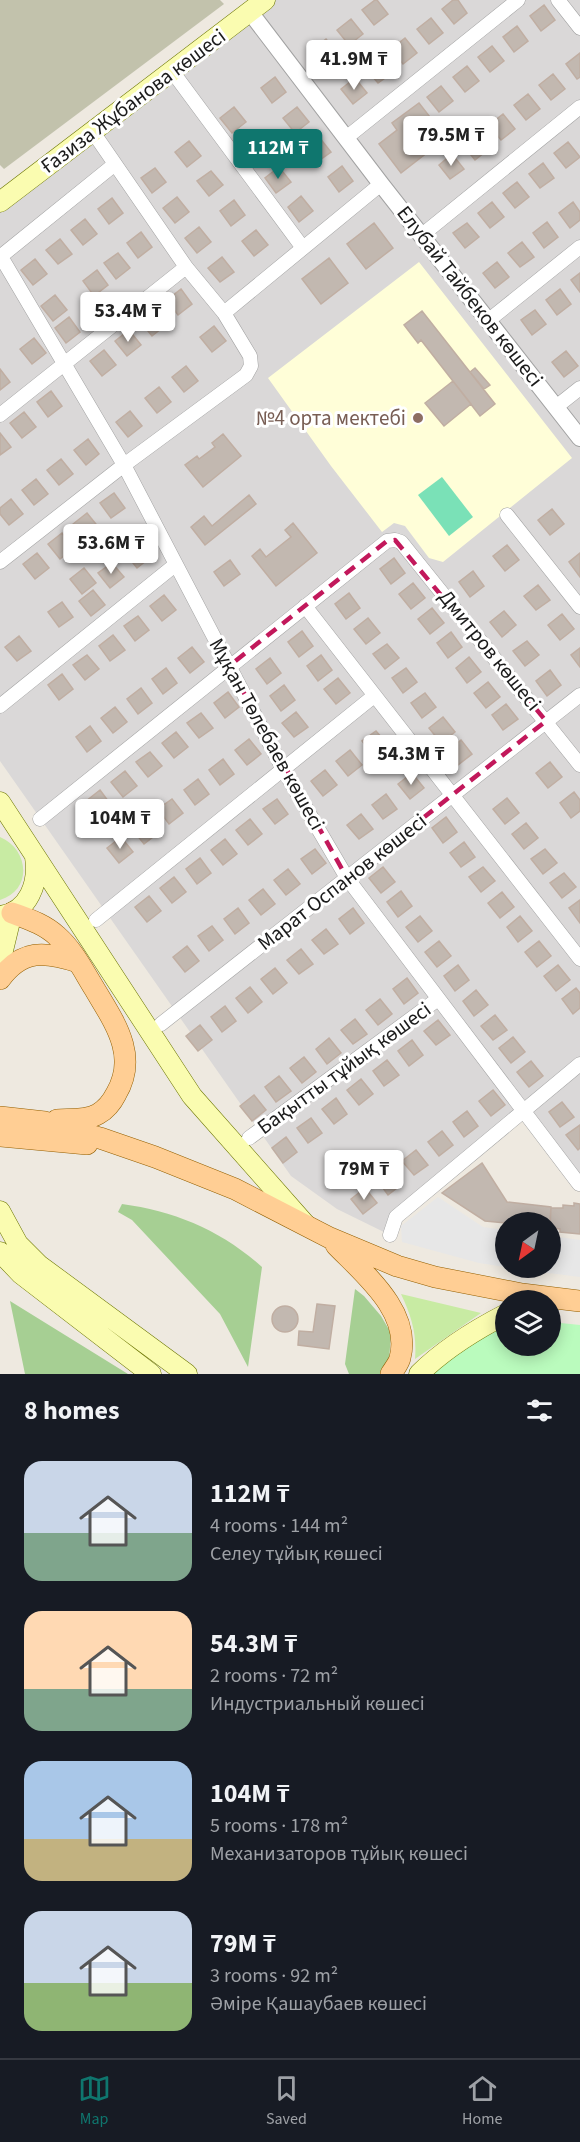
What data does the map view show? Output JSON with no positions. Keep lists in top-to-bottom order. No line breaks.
{"streets":{"main road":["Ғазиза Жұбанова көшесі"],"street":["Елубай Тайбеков көшесі","Дмитров көшесі","Мұқан Төлебаев көшесі","Марат Оспанов көшесі","Бақытты тұйық көшесі"]},"crossings":[["Ғазиза Жұбанова көшесі","Елубай Тайбеков көшесі"],["Дмитров көшесі","Марат Оспанов көшесі"],["Мұқан Төлебаев көшесі","Марат Оспанов көшесі"],["Мұқан Төлебаев көшесі","Бақытты тұйық көшесі"]],"places":["№4 орта мектебі"],"north":"bottom left","page":{"price":["41.9M ₸","79.5M ₸","112M ₸","53.4M ₸","53.6M ₸","54.3M ₸","104M ₸","79M ₸"],"heading":"8 homes","list":[{"name":"112M ₸","note":"4 rooms · 144 m² · Селеу тұйық көшесі"},{"name":"54.3M ₸","note":"2 rooms · 72 m² · Индустриальный көшесі"},{"name":"104M ₸","note":"5 rooms · 178 m² · Механизаторов тұйық көшесі"},{"name":"79M ₸","note":"3 rooms · 92 m² · Әміре Қашаубаев көшесі"}],"tabs":["Map","Saved","Home"]}}
